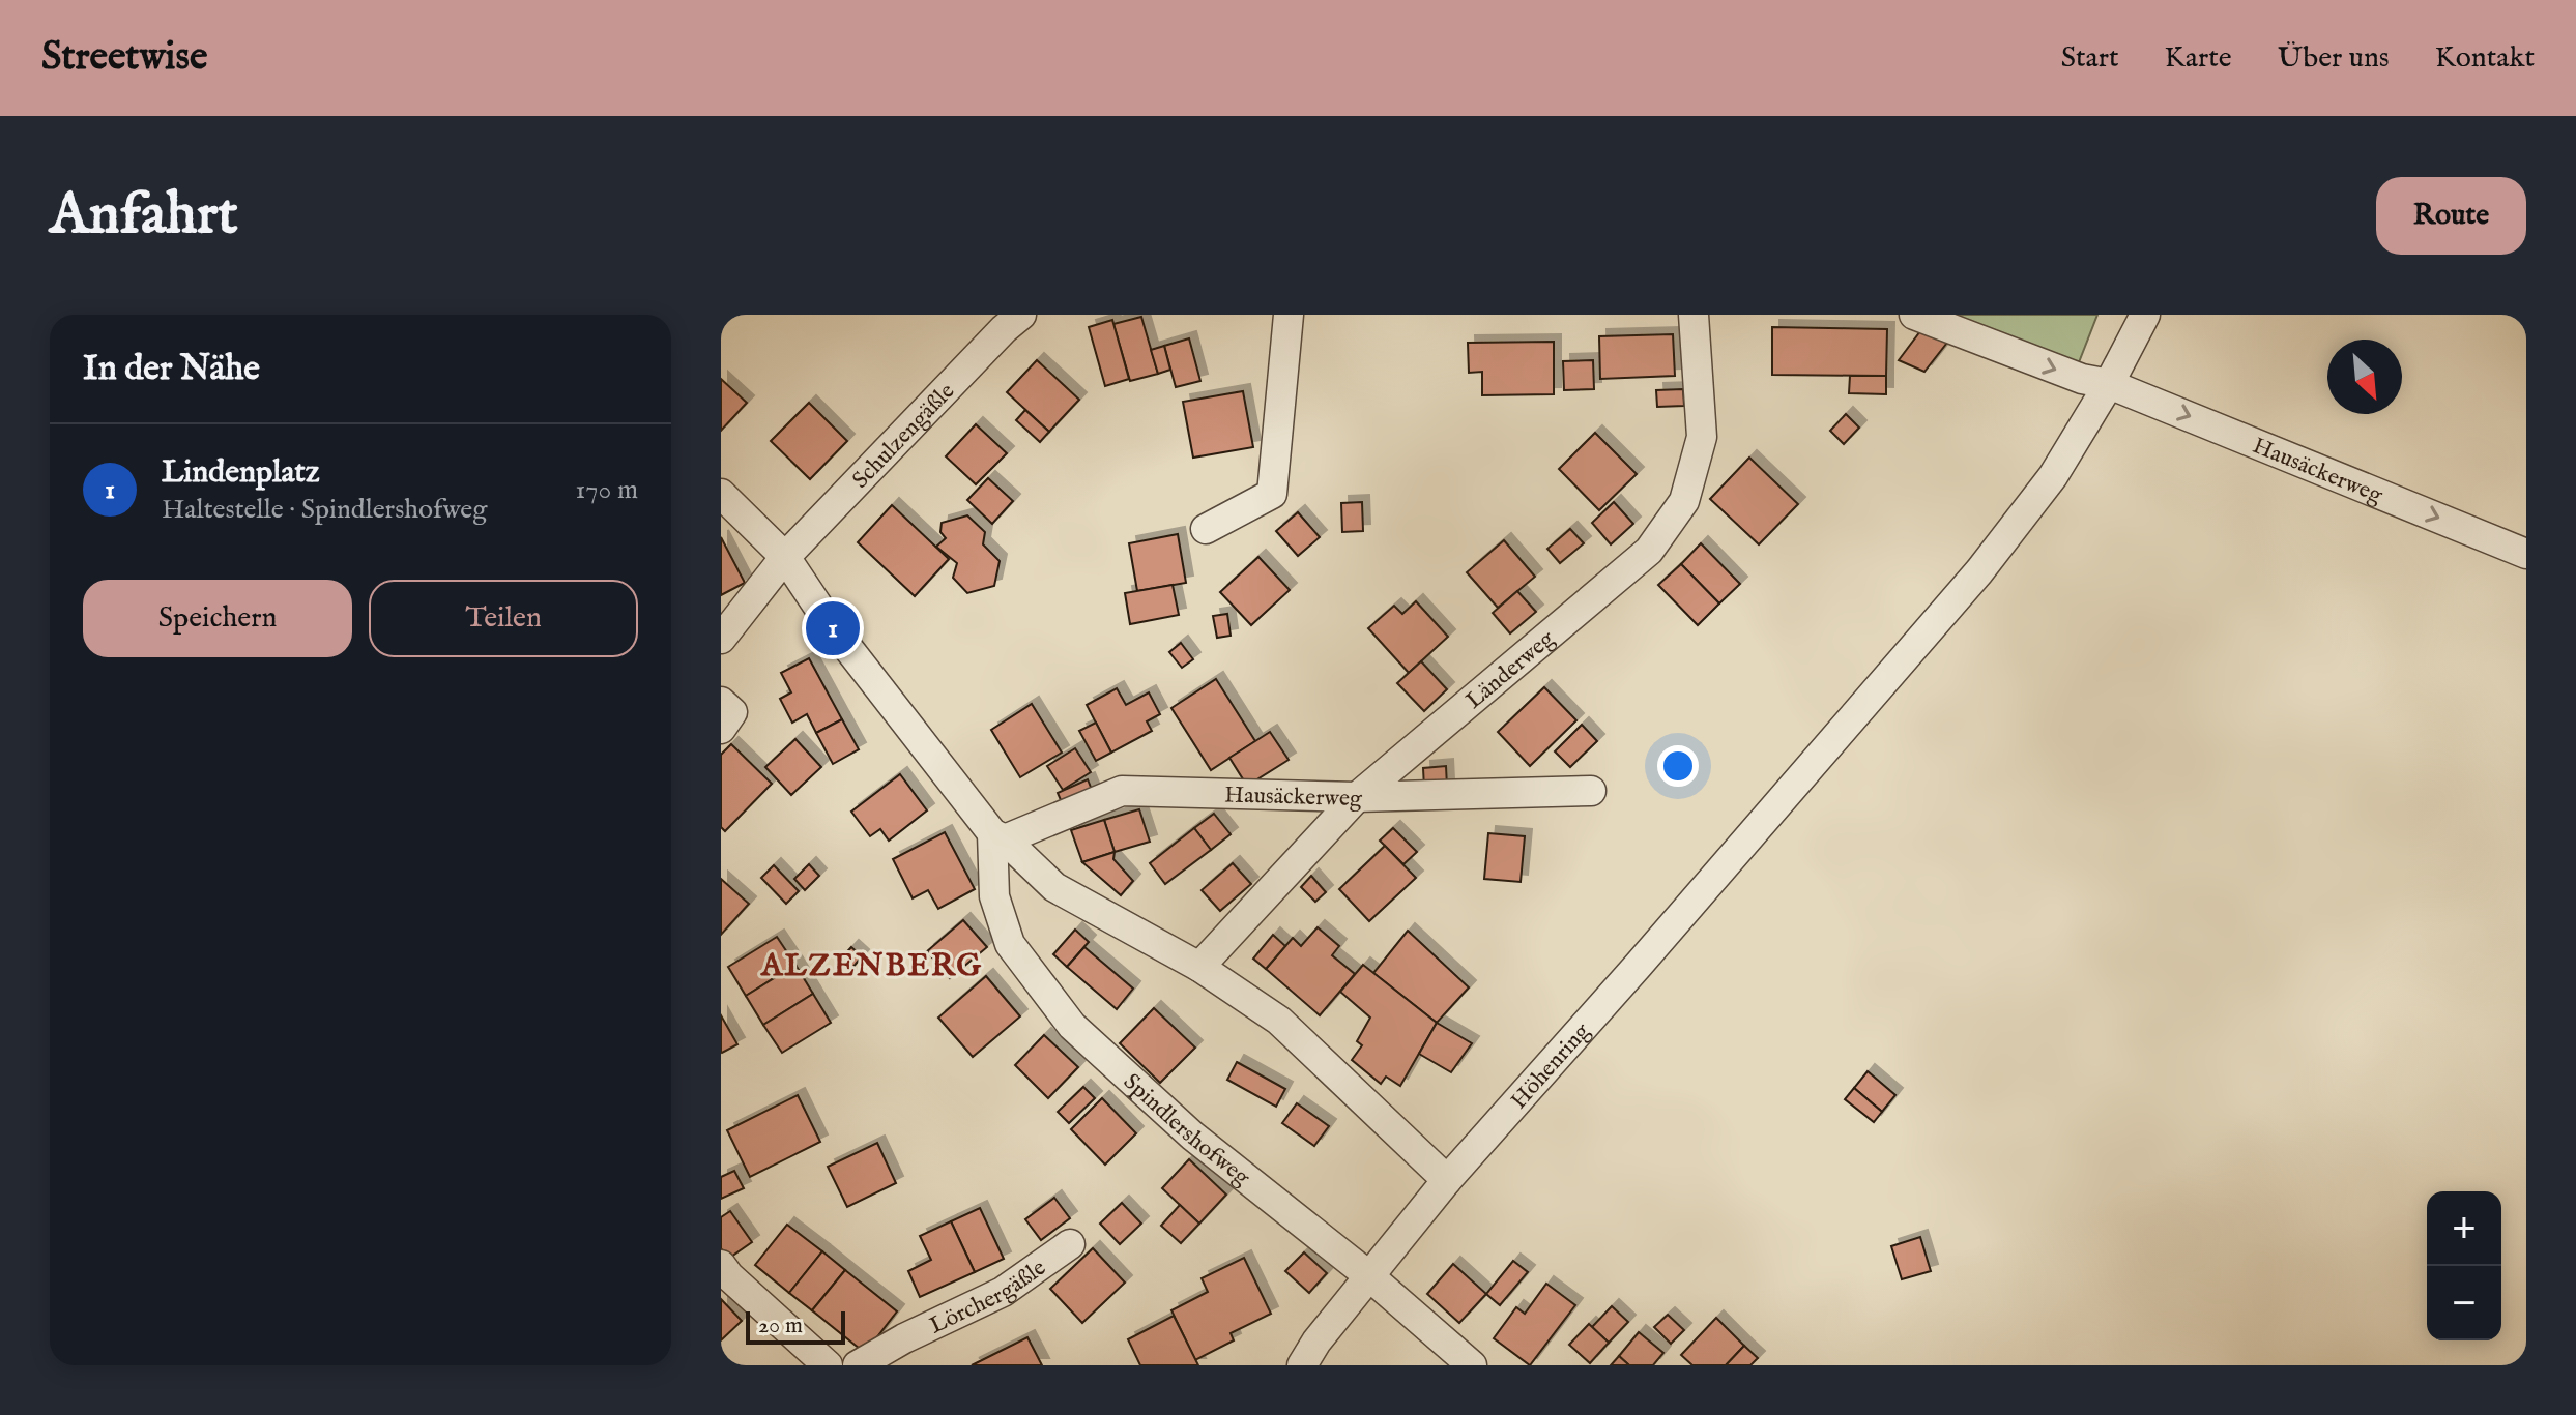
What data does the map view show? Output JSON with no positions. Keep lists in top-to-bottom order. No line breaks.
{"streets":{"street":["Schulzengäßle","Hausäckerweg","Länderweg","Höhenring","Spindlershofweg","Lörchergäßle"]},"crossings":[["Hausäckerweg","Länderweg"],["Hausäckerweg","Höhenring"],["Hausäckerweg","Spindlershofweg"],["Höhenring","Spindlershofweg"]],"one_way":["Hausäckerweg"],"districts":["ALZENBERG"],"scale_bar":"20 m","north":"bottom right","page":{"header":"Streetwise","nav":["Start","Karte","Über uns","Kontakt"],"buttons":["Route",["Speichern","Teilen"]],"title":"Anfahrt","heading":"In der Nähe","list":[{"mark":"1","name":"Lindenplatz","note":"Haltestelle · Spindlershofweg","value":"170 m"}],"pins":"1","map_buttons":["+","−"],"scale":"20 m"}}
